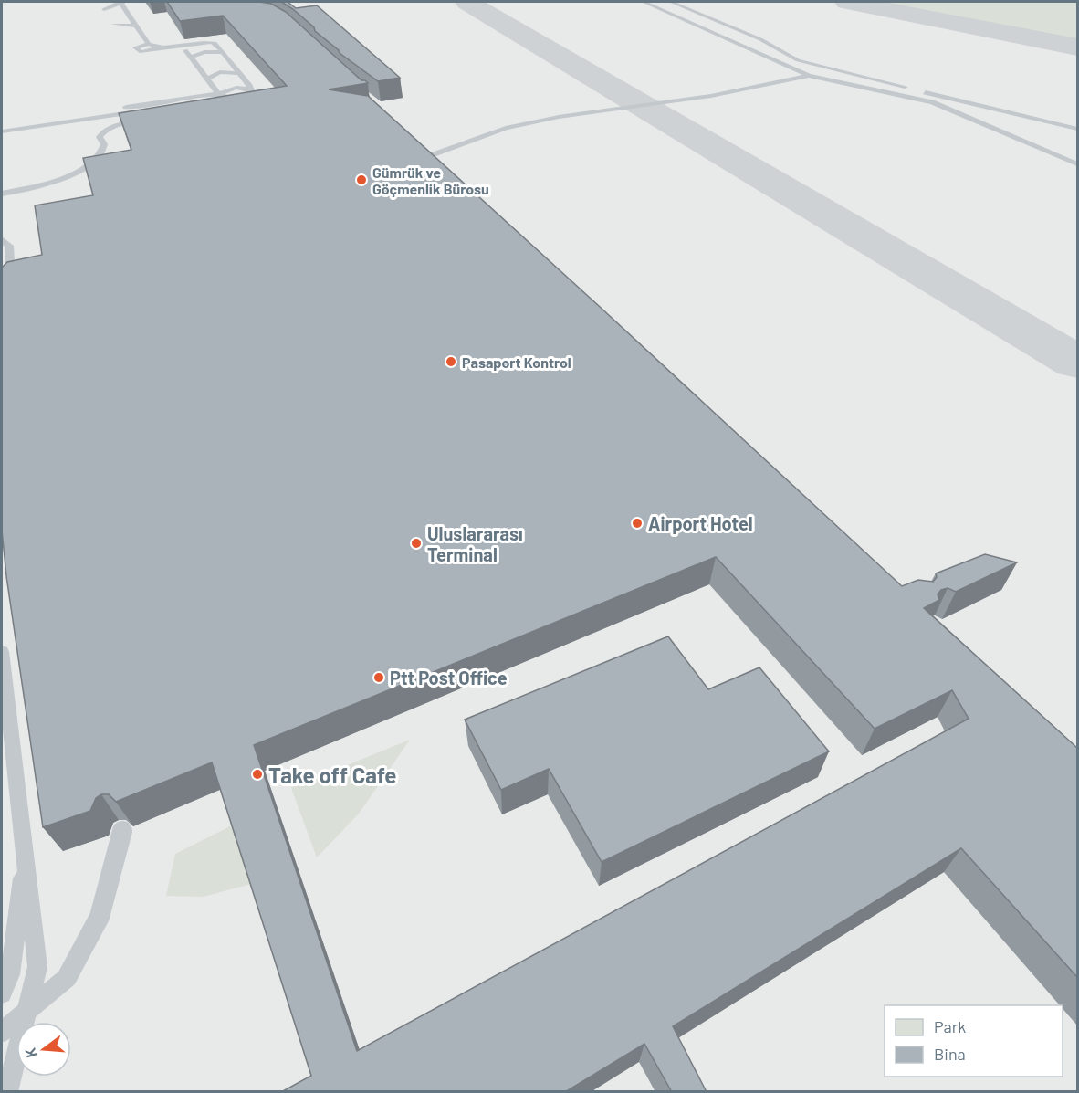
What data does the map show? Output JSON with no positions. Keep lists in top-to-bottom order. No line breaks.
{"places":["Gümrük ve Göçmenlik Bürosu","Pasaport Kontrol","Airport Hotel","Uluslararası Terminal","Ptt Post Office","Take off Cafe"],"legend":["Park","Bina"],"north":"left"}
